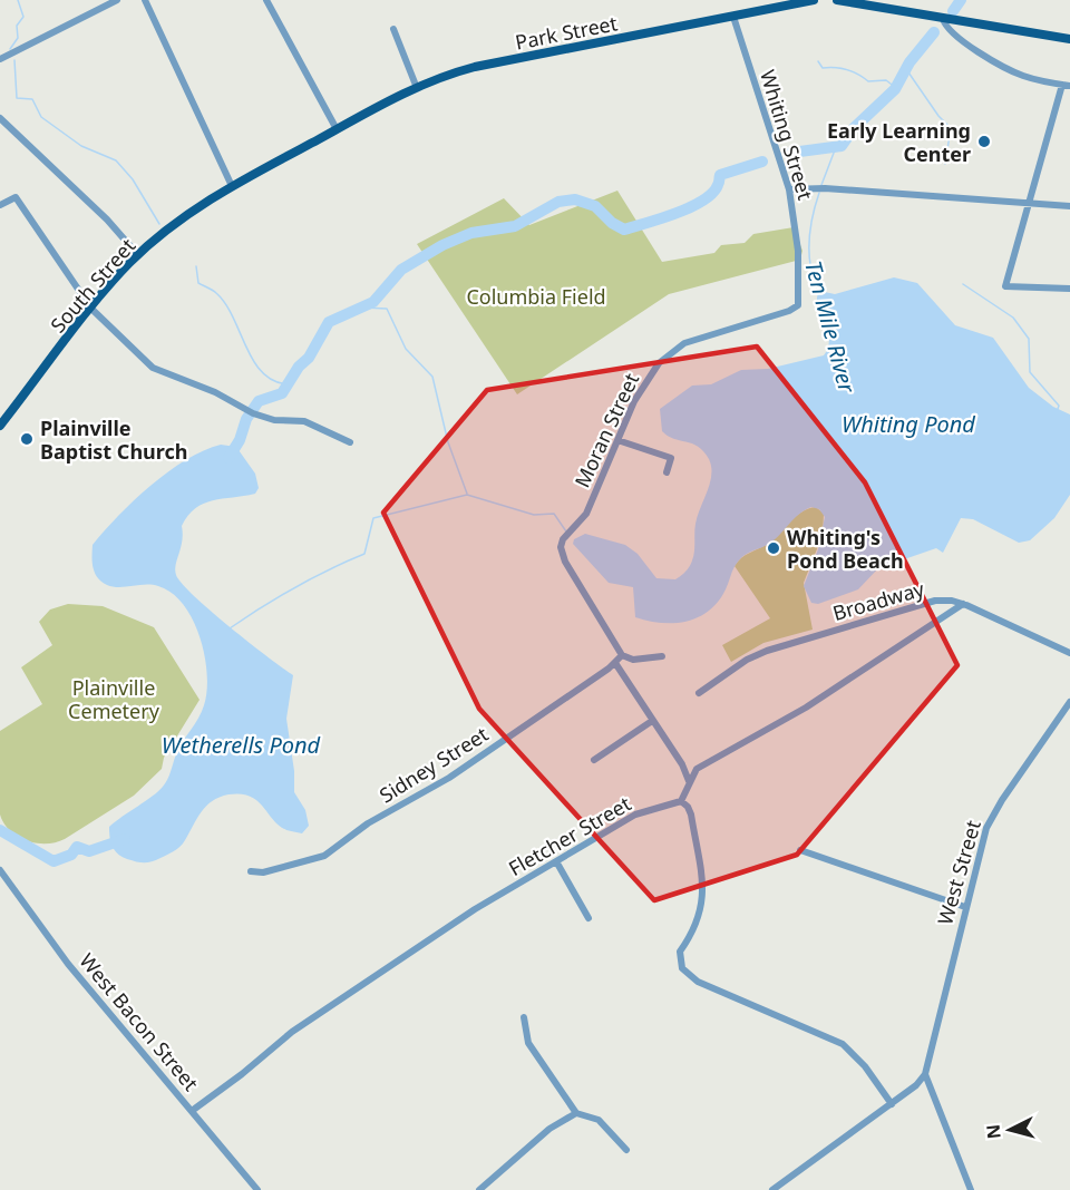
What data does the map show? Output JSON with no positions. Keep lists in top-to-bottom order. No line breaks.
{"streets":{"main road":["Park Street","South Street"],"street":["Whiting Street","Moran Street","Broadway","Sidney Street","Fletcher Street","West Street","West Bacon Street"]},"crossings":[["Park Street","Whiting Street"],["Park Street","South Street"],["Whiting Street","Moran Street"],["Moran Street","Sidney Street"],["Fletcher Street","West Bacon Street"]],"water":["Ten Mile River","Whiting Pond","Wetherells Pond"],"parks":["Columbia Field","Plainville Cemetery"],"places":["Early Learning Center","Plainville Baptist Church","Whiting's Pond Beach"],"north":"left"}
